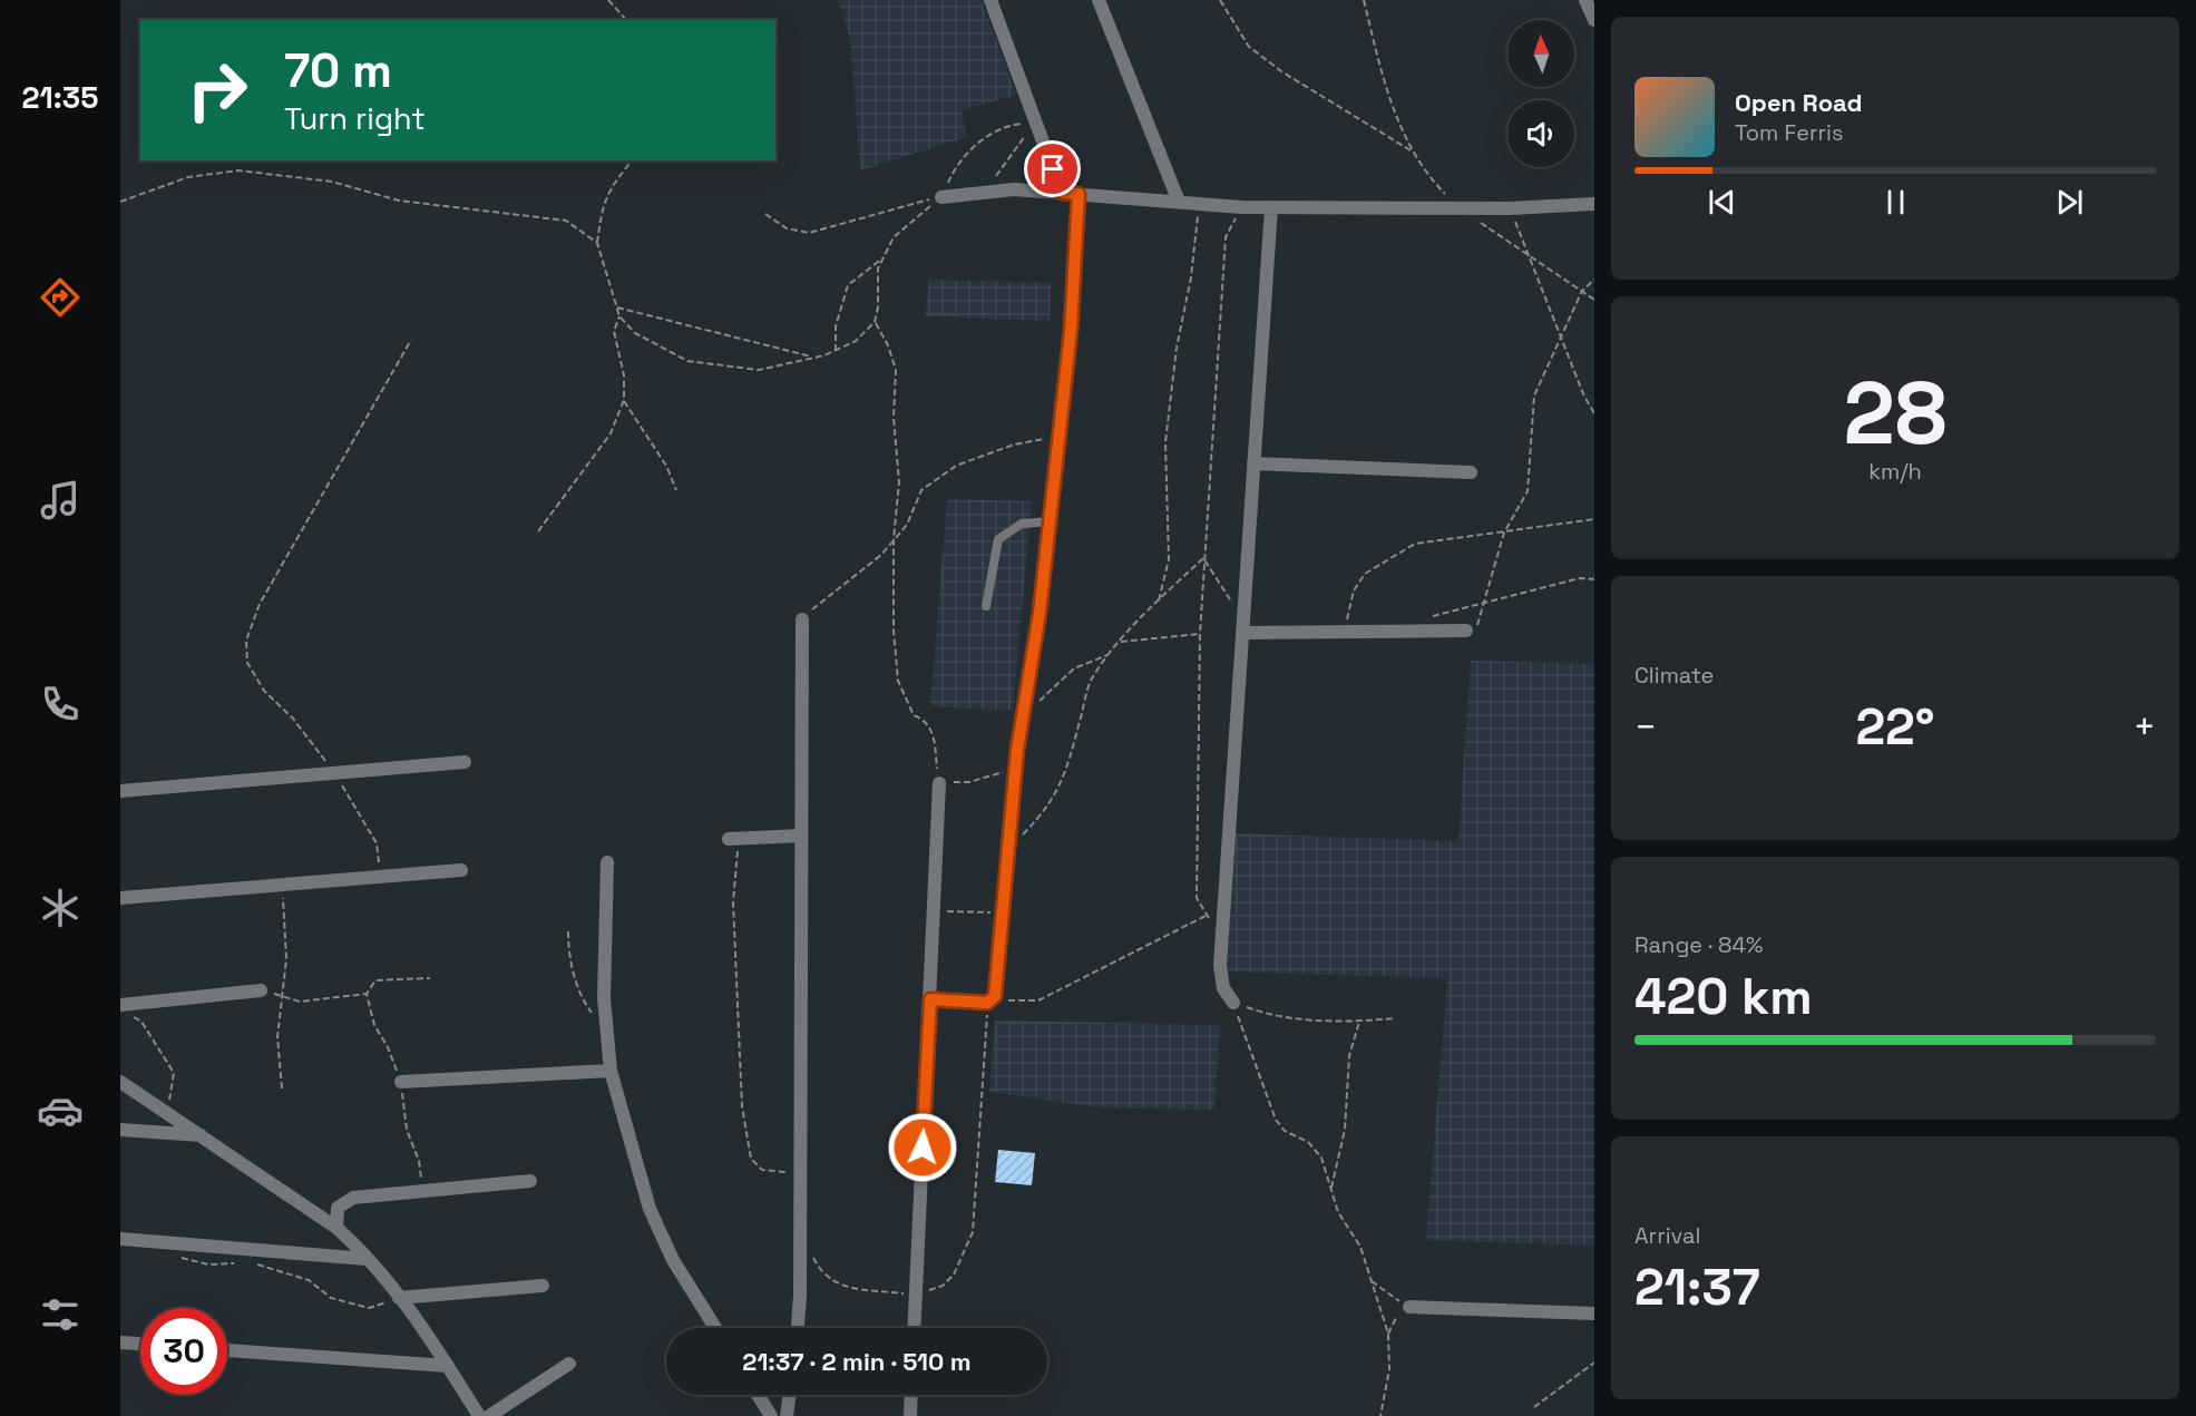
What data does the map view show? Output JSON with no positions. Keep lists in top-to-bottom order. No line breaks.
{"north":"top","page":{"tabs":"21:35","turn":["70 m","Turn right"],"song":["Open Road","Tom Ferris"],"tile":[["28","km/h"],"Climate",["Range · 84%","420 km"],["Arrival","21:37"]],"heat":["−","22°","+"],"limit":"30","trip":"21:37 · 2 min · 510 m"}}
